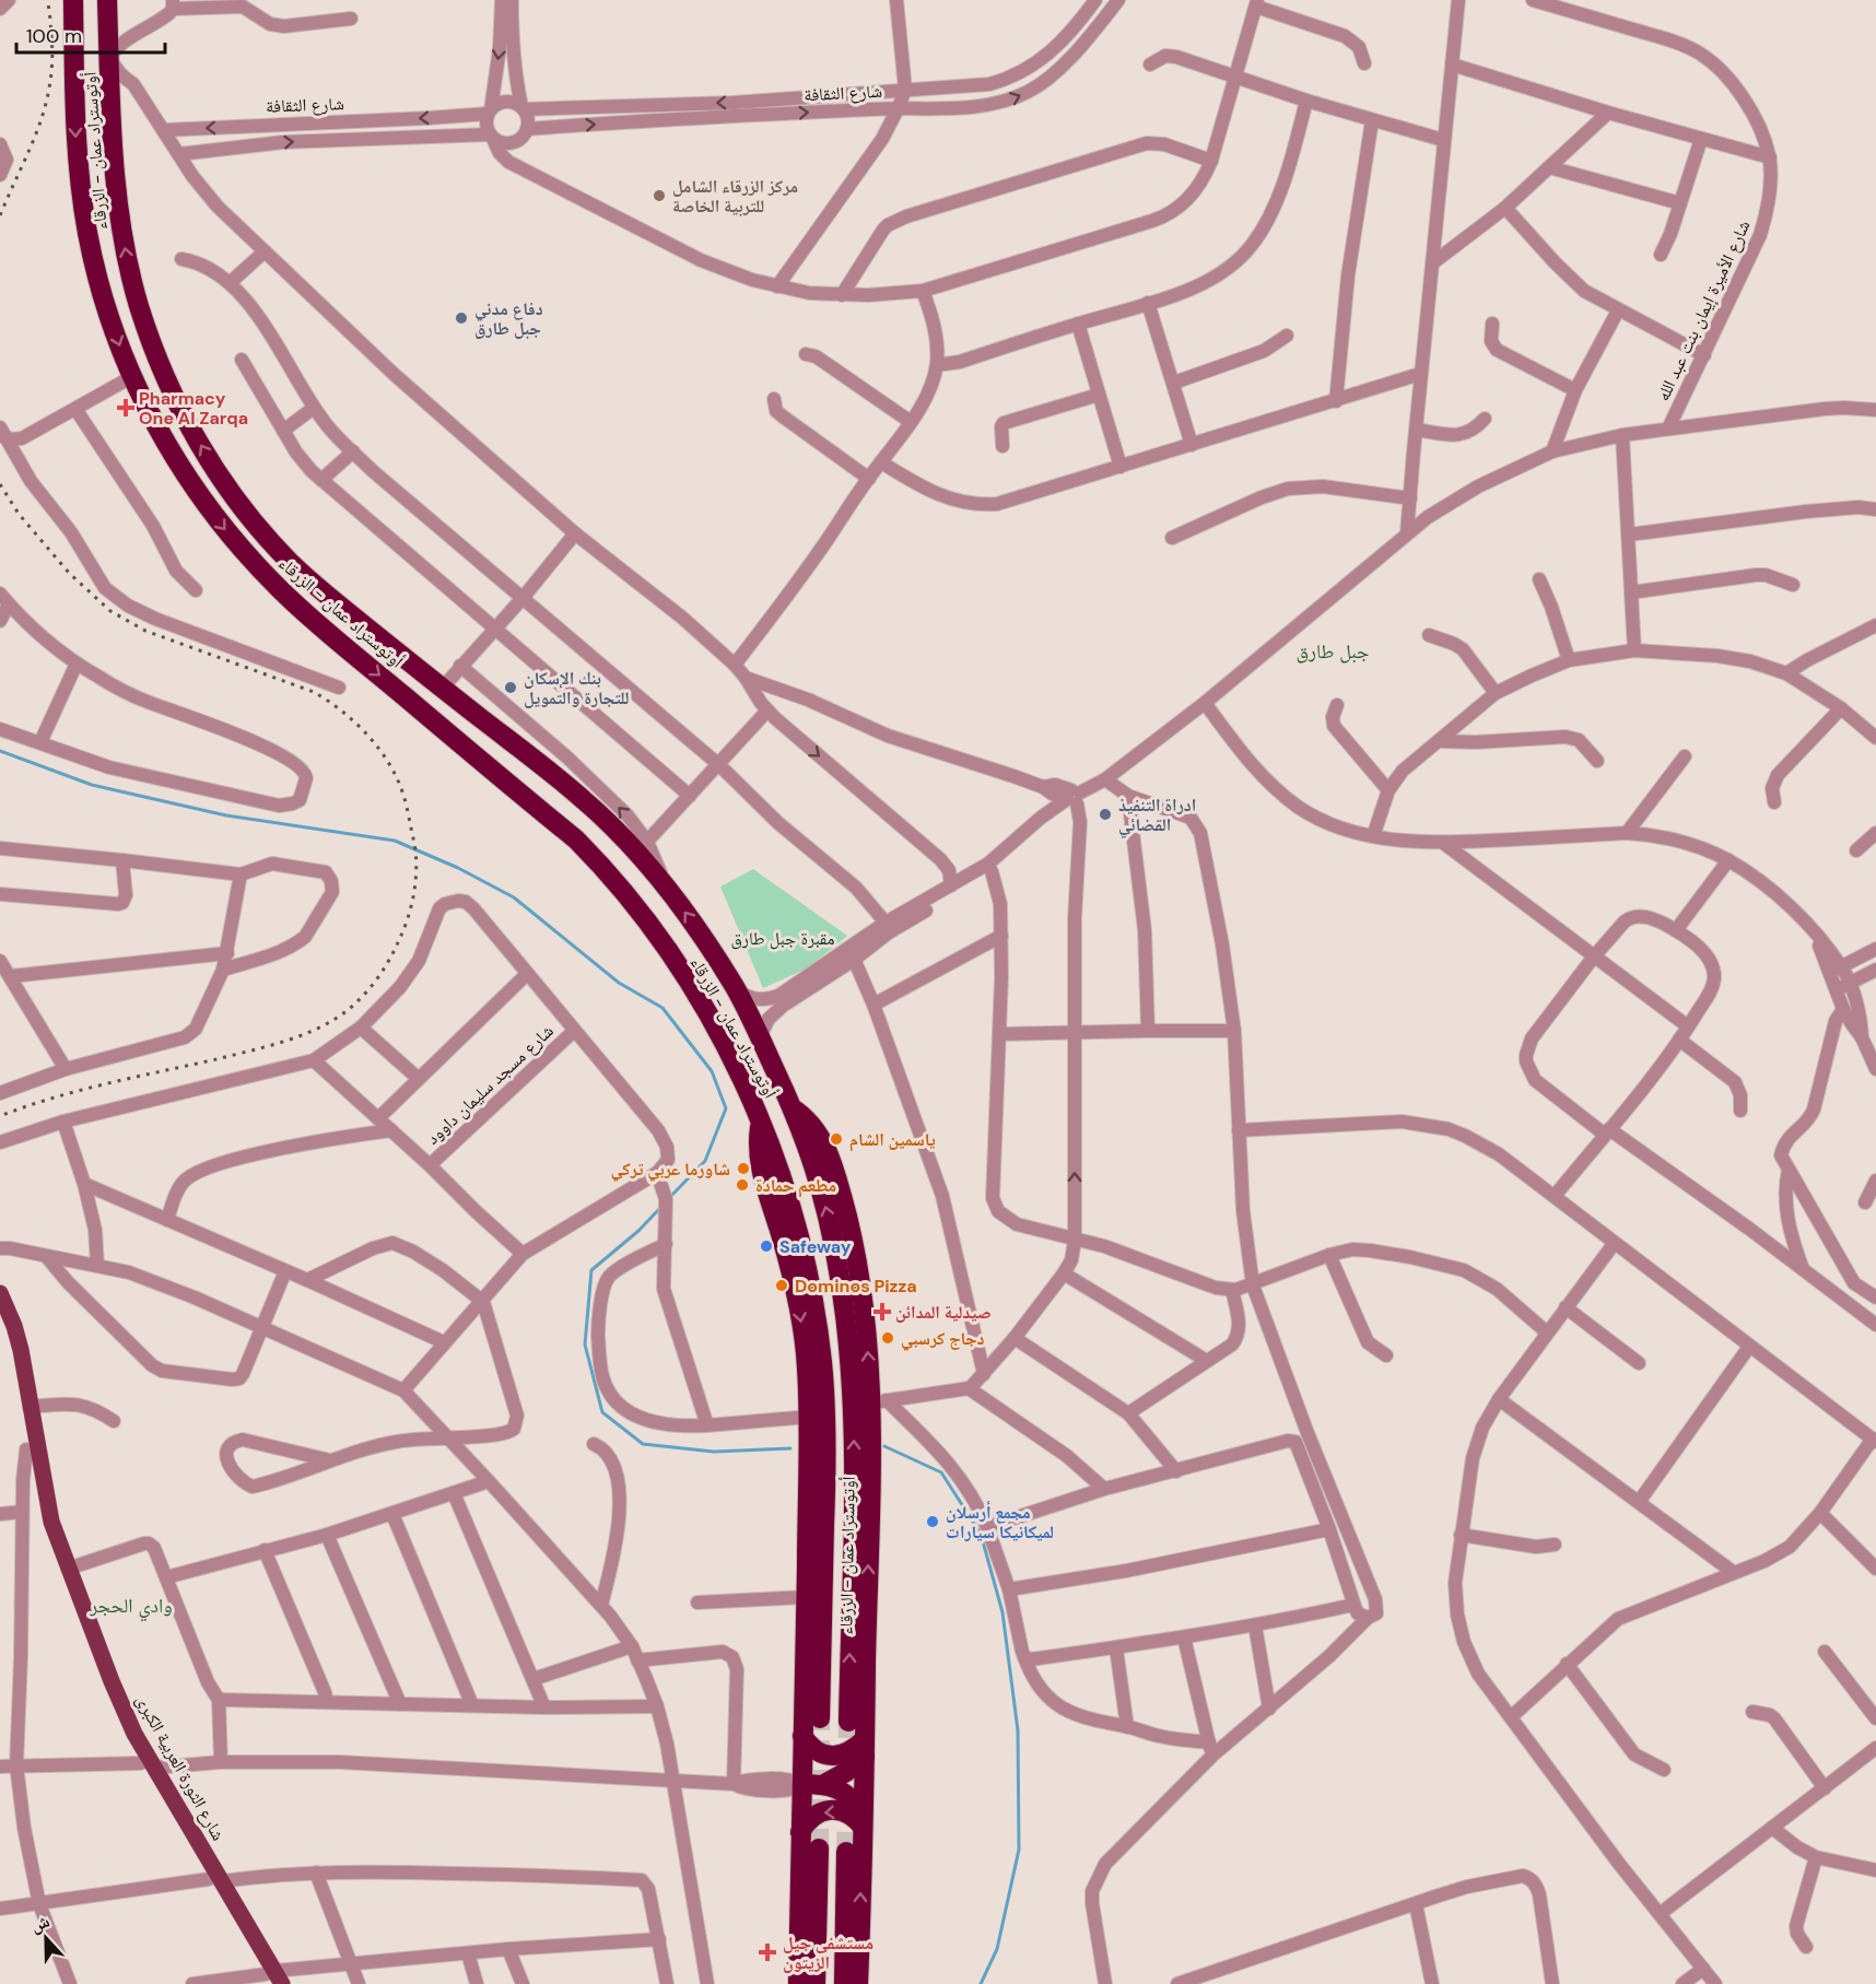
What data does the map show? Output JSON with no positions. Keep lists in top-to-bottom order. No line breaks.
{"streets":{"highway":["أوتوستراد عمان - الزرقاء"],"main road":["شارع الثورة العربية الكبرى"],"street":["شارع الثقافة","شارع الأميرة إيمان بنت عبد الله","شارع مسجد سليمان داوود"]},"districts":["جبل طارق","وادي الحجر"],"parks":["مقبرة جبل طارق"],"places":{"other":["مركز الزرقاء الشامل للتربية الخاصة","دفاع مدني جبل طارق","بنك الإسكان للتجارة والتمويل","ادراة التنفيذ القضائي","ياسمين الشام","شاورما عربي تركي","مطعم حمادة","Safeway","Dominos Pizza","دجاج كرسبي","مجمع أرسلان لميكانيكا سيارات"],"health":["Pharmacy One Al Zarqa","صيدلية المدائن","مستشفى جيل الزيتون"]},"scale_bar":"100 m","north":"top"}
